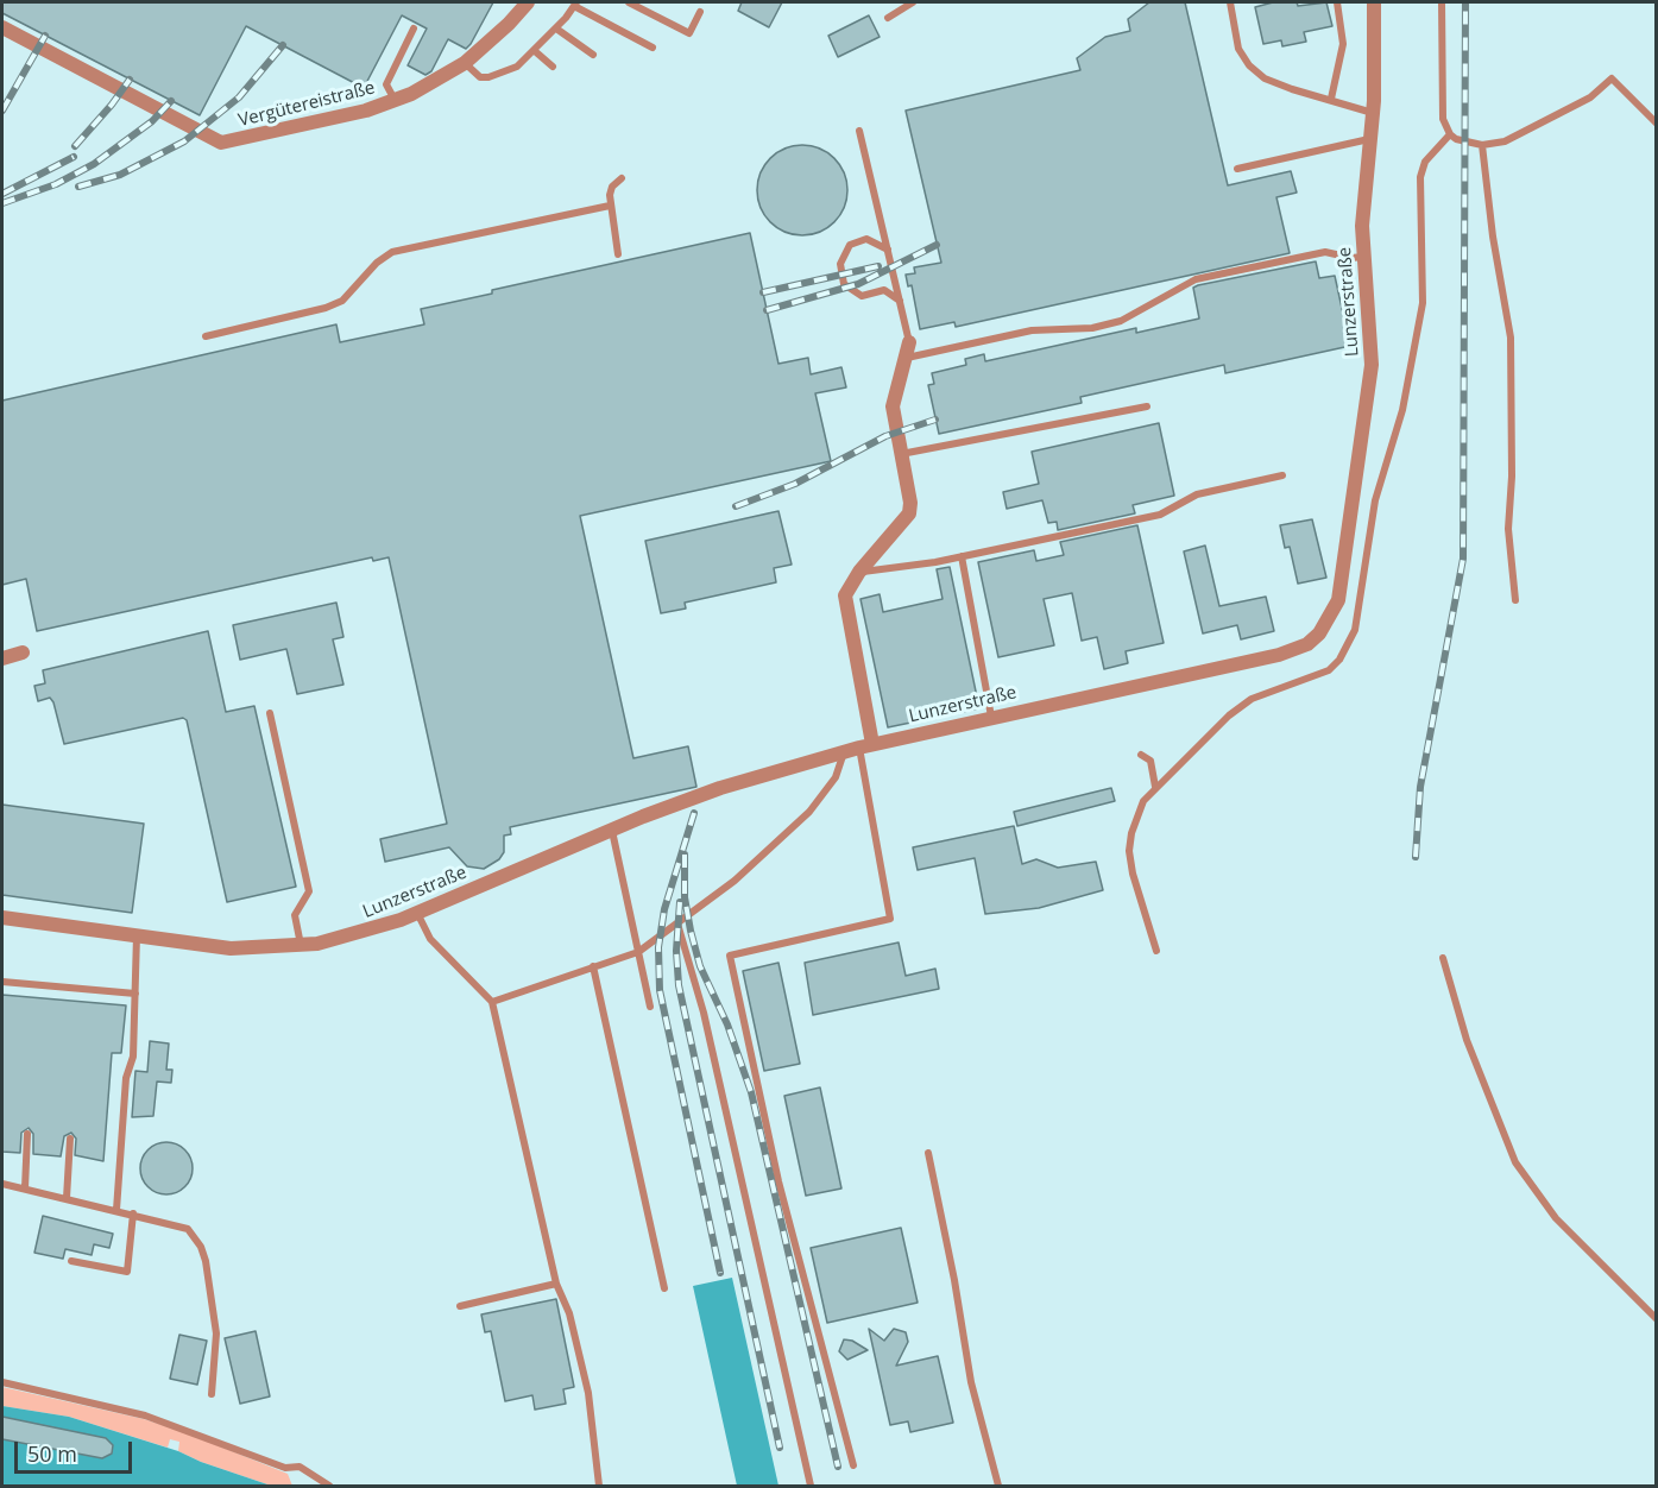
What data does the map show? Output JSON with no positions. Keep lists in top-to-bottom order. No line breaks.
{"streets":{"street":["Vergütereistraße","Lunzerstraße"]},"scale_bar":"50 m"}
